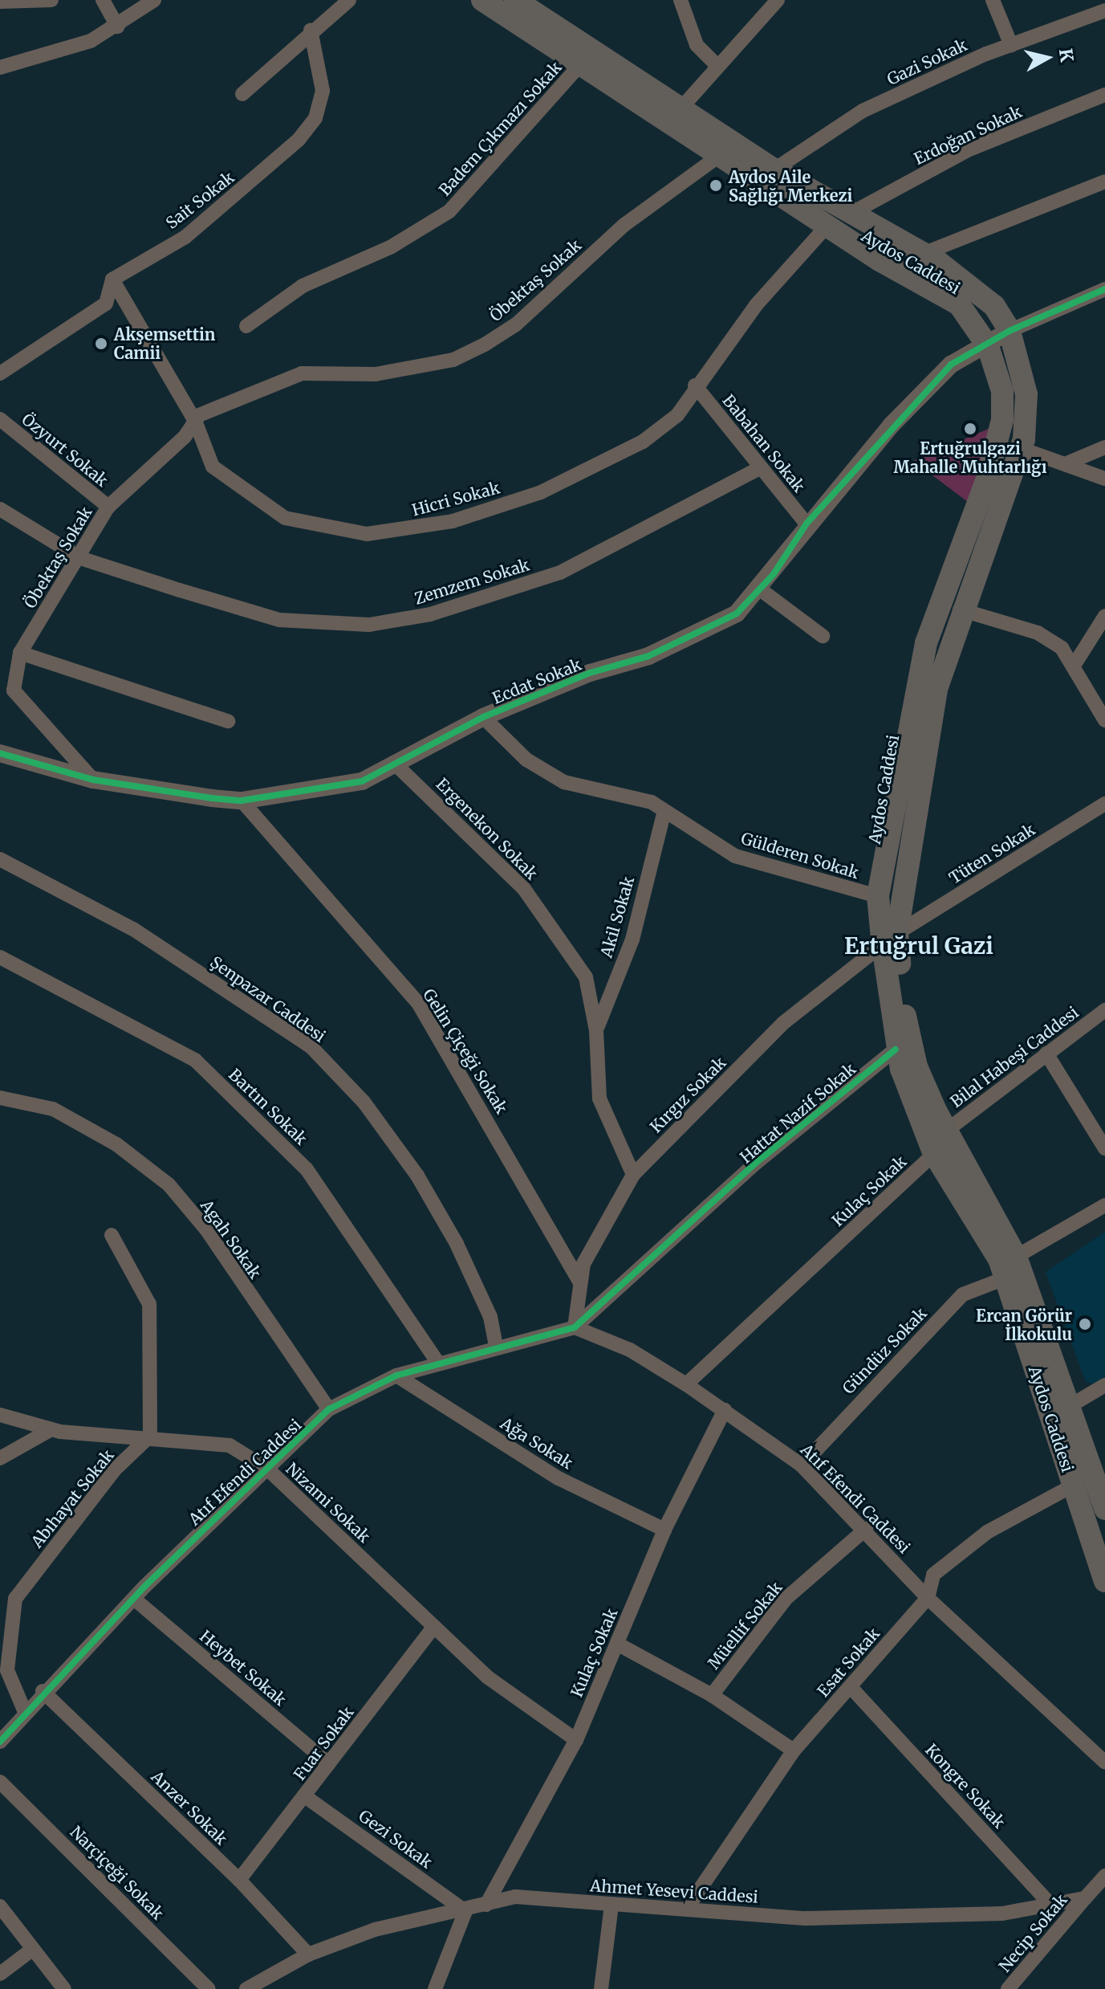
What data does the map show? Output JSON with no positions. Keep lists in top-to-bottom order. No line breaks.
{"streets":{"main road":["Aydos Caddesi"],"street":["Gazi Sokak","Badem Çıkmazı Sokak","Erdoğan Sokak","Sait Sokak","Öbektaş Sokak","Babahan Sokak","Özyurt Sokak","Hicri Sokak","Zemzem Sokak","Ecdat Sokak","Ergenekon Sokak","Tüten Sokak","Gülderen Sokak","Akil Sokak","Şenpazar Caddesi","Gelin Çiçeği Sokak","Bilal Habeşi Caddesi","Kırgız Sokak","Bartın Sokak","Hattat Nazif Sokak","Kulaç Sokak","Agah Sokak","Gündüz Sokak","Ağa Sokak","Atıf Efendi Caddesi","Abıhayat Sokak","Nizami Sokak","Müellif Sokak","Esat Sokak","Heybet Sokak","Fuar Sokak","Kongre Sokak","Anzer Sokak","Gezi Sokak","Narçiçeği Sokak","Ahmet Yesevi Caddesi","Necip Sokak"]},"crossings":[["Gazi Sokak","Aydos Caddesi"],["Badem Çıkmazı Sokak","Aydos Caddesi"],["Erdoğan Sokak","Aydos Caddesi"],["Sait Sokak","Hicri Sokak"],["Aydos Caddesi","Öbektaş Sokak"],["Aydos Caddesi","Hicri Sokak"],["Aydos Caddesi","Ecdat Sokak"],["Aydos Caddesi","Tüten Sokak"],["Aydos Caddesi","Gülderen Sokak"],["Aydos Caddesi","Bilal Habeşi Caddesi"],["Aydos Caddesi","Kırgız Sokak"],["Aydos Caddesi","Hattat Nazif Sokak"],["Aydos Caddesi","Kulaç Sokak"],["Aydos Caddesi","Gündüz Sokak"],["Aydos Caddesi","Esat Sokak"],["Öbektaş Sokak","Özyurt Sokak"],["Öbektaş Sokak","Hicri Sokak"],["Öbektaş Sokak","Zemzem Sokak"],["Öbektaş Sokak","Ecdat Sokak"],["Babahan Sokak","Hicri Sokak"],["Babahan Sokak","Zemzem Sokak"],["Babahan Sokak","Ecdat Sokak"],["Ecdat Sokak","Ergenekon Sokak"],["Ecdat Sokak","Gülderen Sokak"],["Ecdat Sokak","Gelin Çiçeği Sokak"],["Ergenekon Sokak","Akil Sokak"],["Ergenekon Sokak","Kırgız Sokak"],["Tüten Sokak","Kırgız Sokak"],["Gülderen Sokak","Akil Sokak"],["Şenpazar Caddesi","Atıf Efendi Caddesi"],["Gelin Çiçeği Sokak","Kırgız Sokak"],["Kırgız Sokak","Hattat Nazif Sokak"],["Kırgız Sokak","Atıf Efendi Caddesi"],["Bartın Sokak","Atıf Efendi Caddesi"],["Hattat Nazif Sokak","Atıf Efendi Caddesi"],["Kulaç Sokak","Ağa Sokak"],["Kulaç Sokak","Atıf Efendi Caddesi"],["Kulaç Sokak","Nizami Sokak"],["Kulaç Sokak","Ahmet Yesevi Caddesi"],["Agah Sokak","Atıf Efendi Caddesi"],["Gündüz Sokak","Atıf Efendi Caddesi"],["Ağa Sokak","Atıf Efendi Caddesi"],["Atıf Efendi Caddesi","Abıhayat Sokak"],["Atıf Efendi Caddesi","Nizami Sokak"],["Atıf Efendi Caddesi","Müellif Sokak"],["Atıf Efendi Caddesi","Esat Sokak"],["Atıf Efendi Caddesi","Heybet Sokak"],["Atıf Efendi Caddesi","Anzer Sokak"],["Abıhayat Sokak","Nizami Sokak"],["Nizami Sokak","Fuar Sokak"],["Esat Sokak","Kongre Sokak"],["Esat Sokak","Ahmet Yesevi Caddesi"],["Heybet Sokak","Fuar Sokak"],["Fuar Sokak","Anzer Sokak"],["Fuar Sokak","Gezi Sokak"],["Kongre Sokak","Ahmet Yesevi Caddesi"],["Anzer Sokak","Ahmet Yesevi Caddesi"],["Gezi Sokak","Ahmet Yesevi Caddesi"],["Ahmet Yesevi Caddesi","Necip Sokak"]],"districts":["Ertuğrul Gazi"],"places":["Aydos Aile Sağlığı Merkezi","Akşemsettin Camii","Ertuğrulgazi Mahalle Muhtarlığı","Ercan Görür İlkokulu"],"north":"right"}
